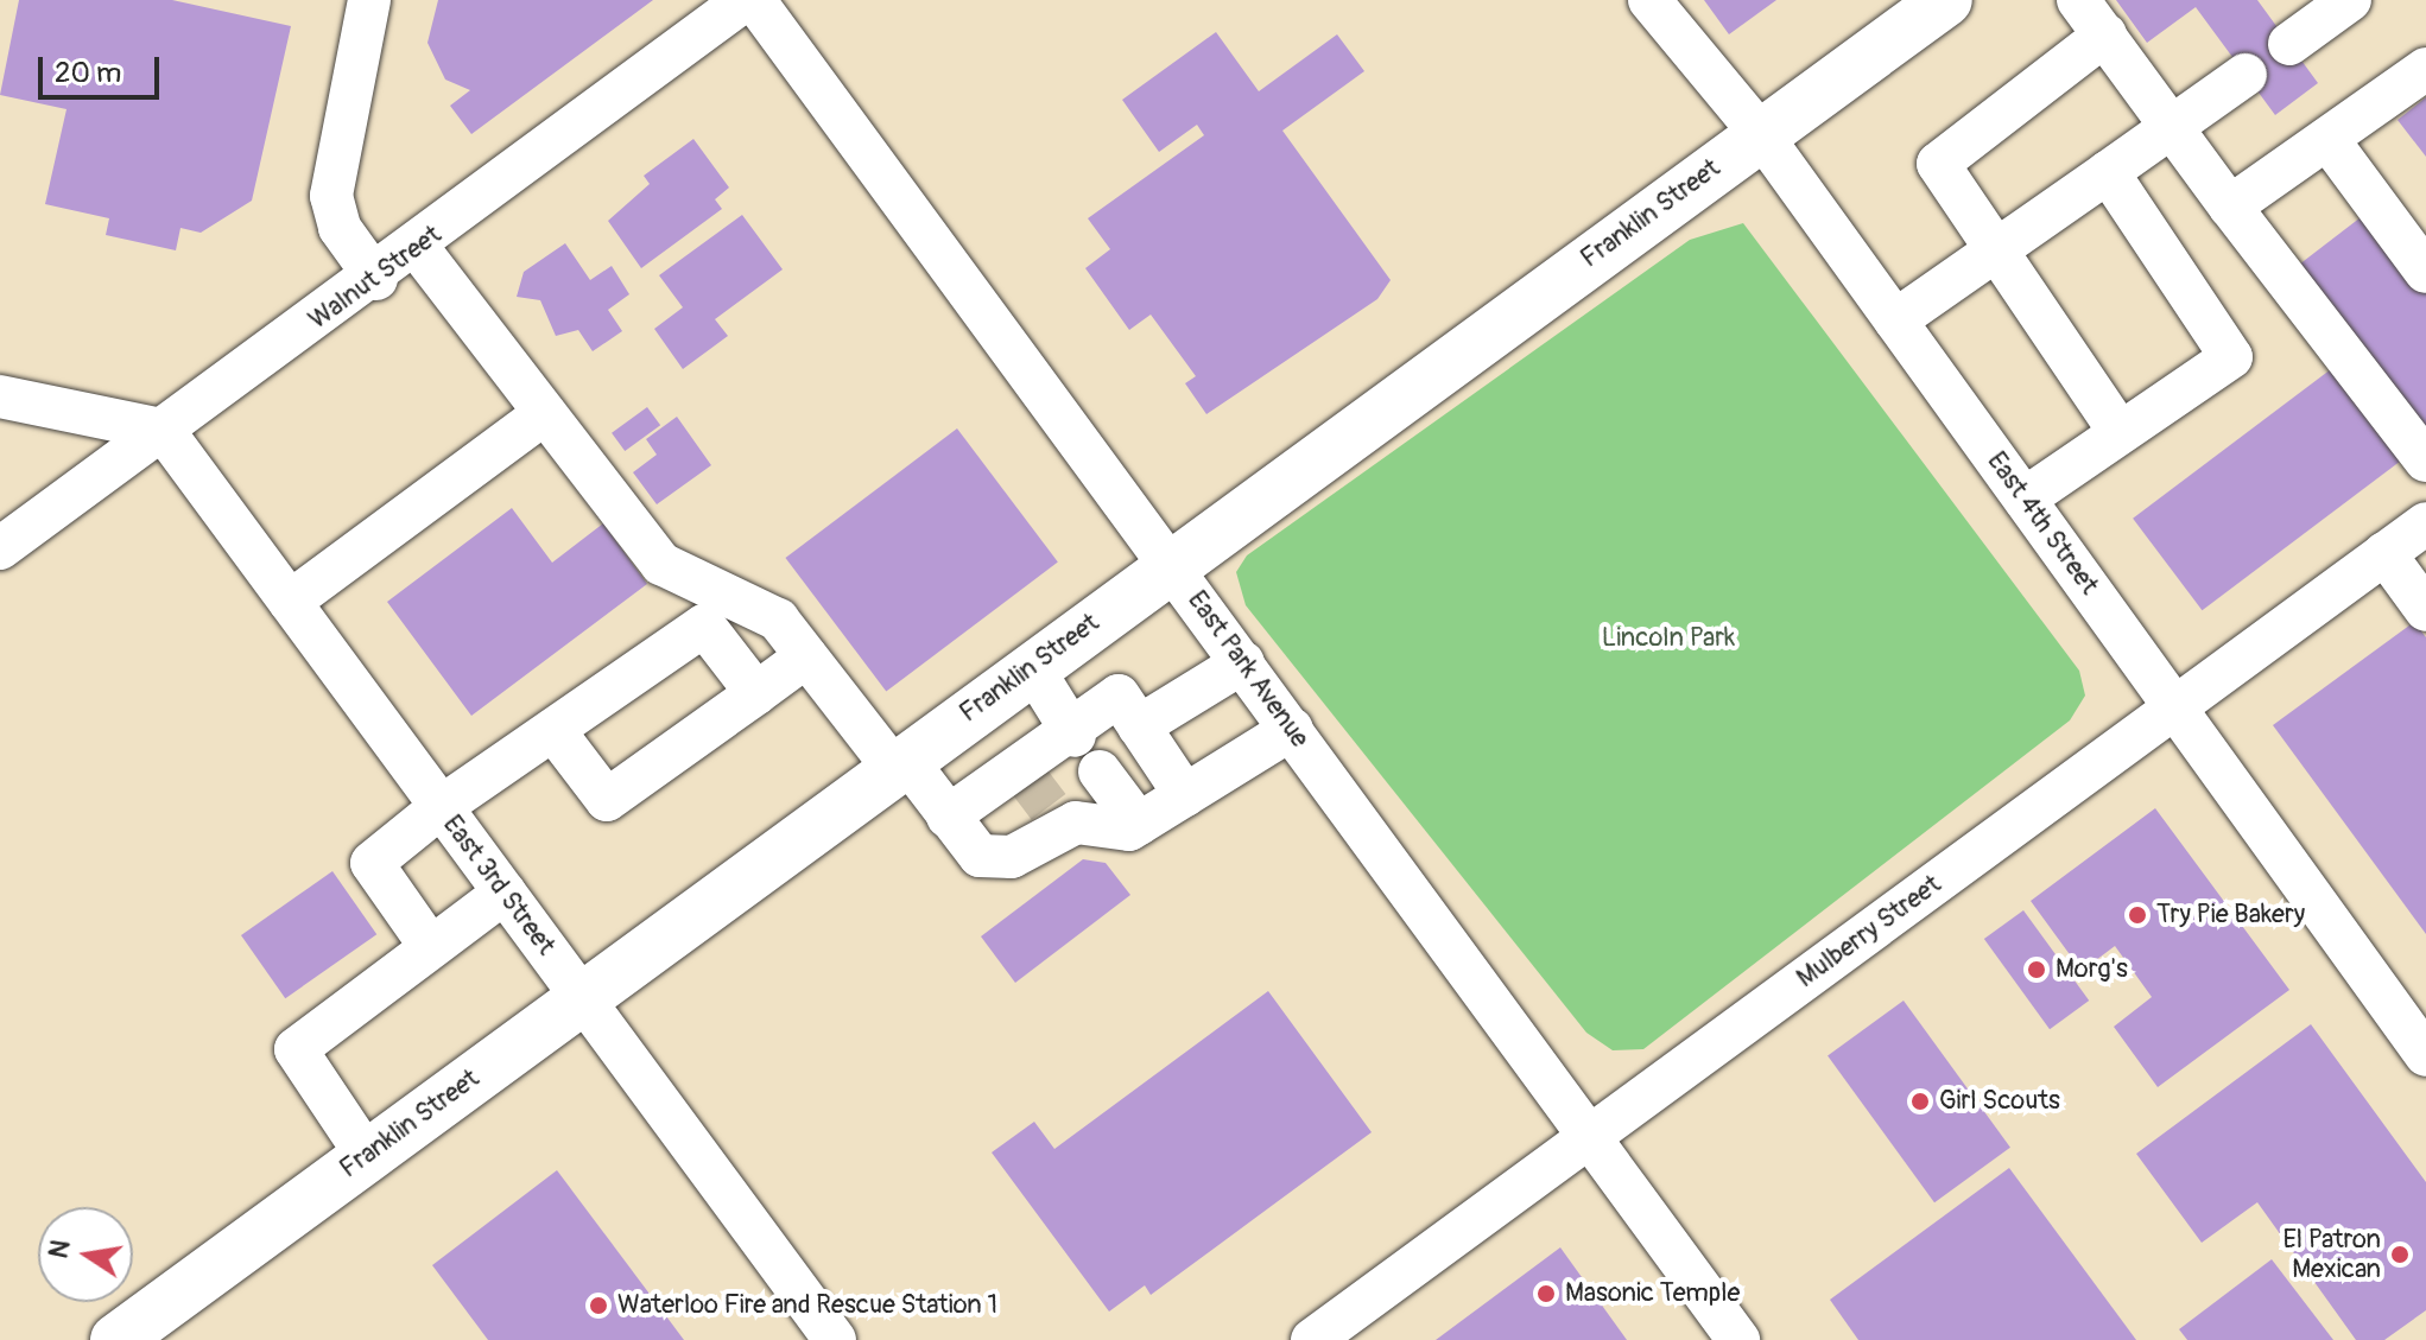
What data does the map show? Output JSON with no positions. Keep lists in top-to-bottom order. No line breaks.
{"streets":{"main road":["Franklin Street"],"street":["Walnut Street","East 4th Street","East Park Avenue","East 3rd Street","Mulberry Street"]},"crossings":[["Franklin Street","East 4th Street"],["Franklin Street","East Park Avenue"],["Franklin Street","East 3rd Street"],["Walnut Street","East 3rd Street"],["East 4th Street","Mulberry Street"],["East Park Avenue","Mulberry Street"]],"parks":["Lincoln Park"],"places":["Try Pie Bakery","Morg's","Girl Scouts","El Patron Mexican","Masonic Temple","Waterloo Fire and Rescue Station 1"],"scale_bar":"20 m","north":"left"}
